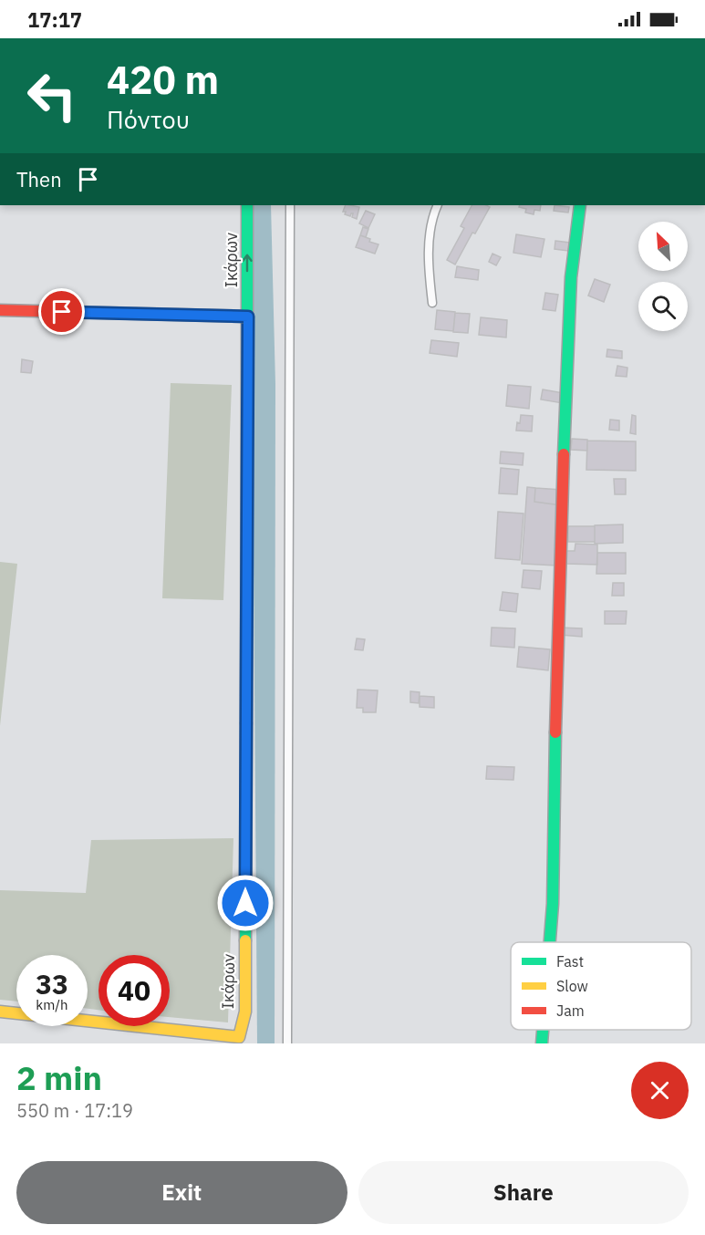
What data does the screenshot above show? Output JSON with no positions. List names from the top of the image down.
{
  "streets": {
    "street": ["Ικάρων"]
  },
  "legend": ["Fast", "Slow", "Jam"],
  "north": "top left",
  "page": {
    "status": "17:17",
    "turn": ["420 m", "Πόντου"],
    "then": "Then",
    "speed": "33 km/h",
    "limit": "40",
    "heading": ["2 min", "550 m · 17:19"],
    "buttons": ["Exit", "Share"]
  }
}
